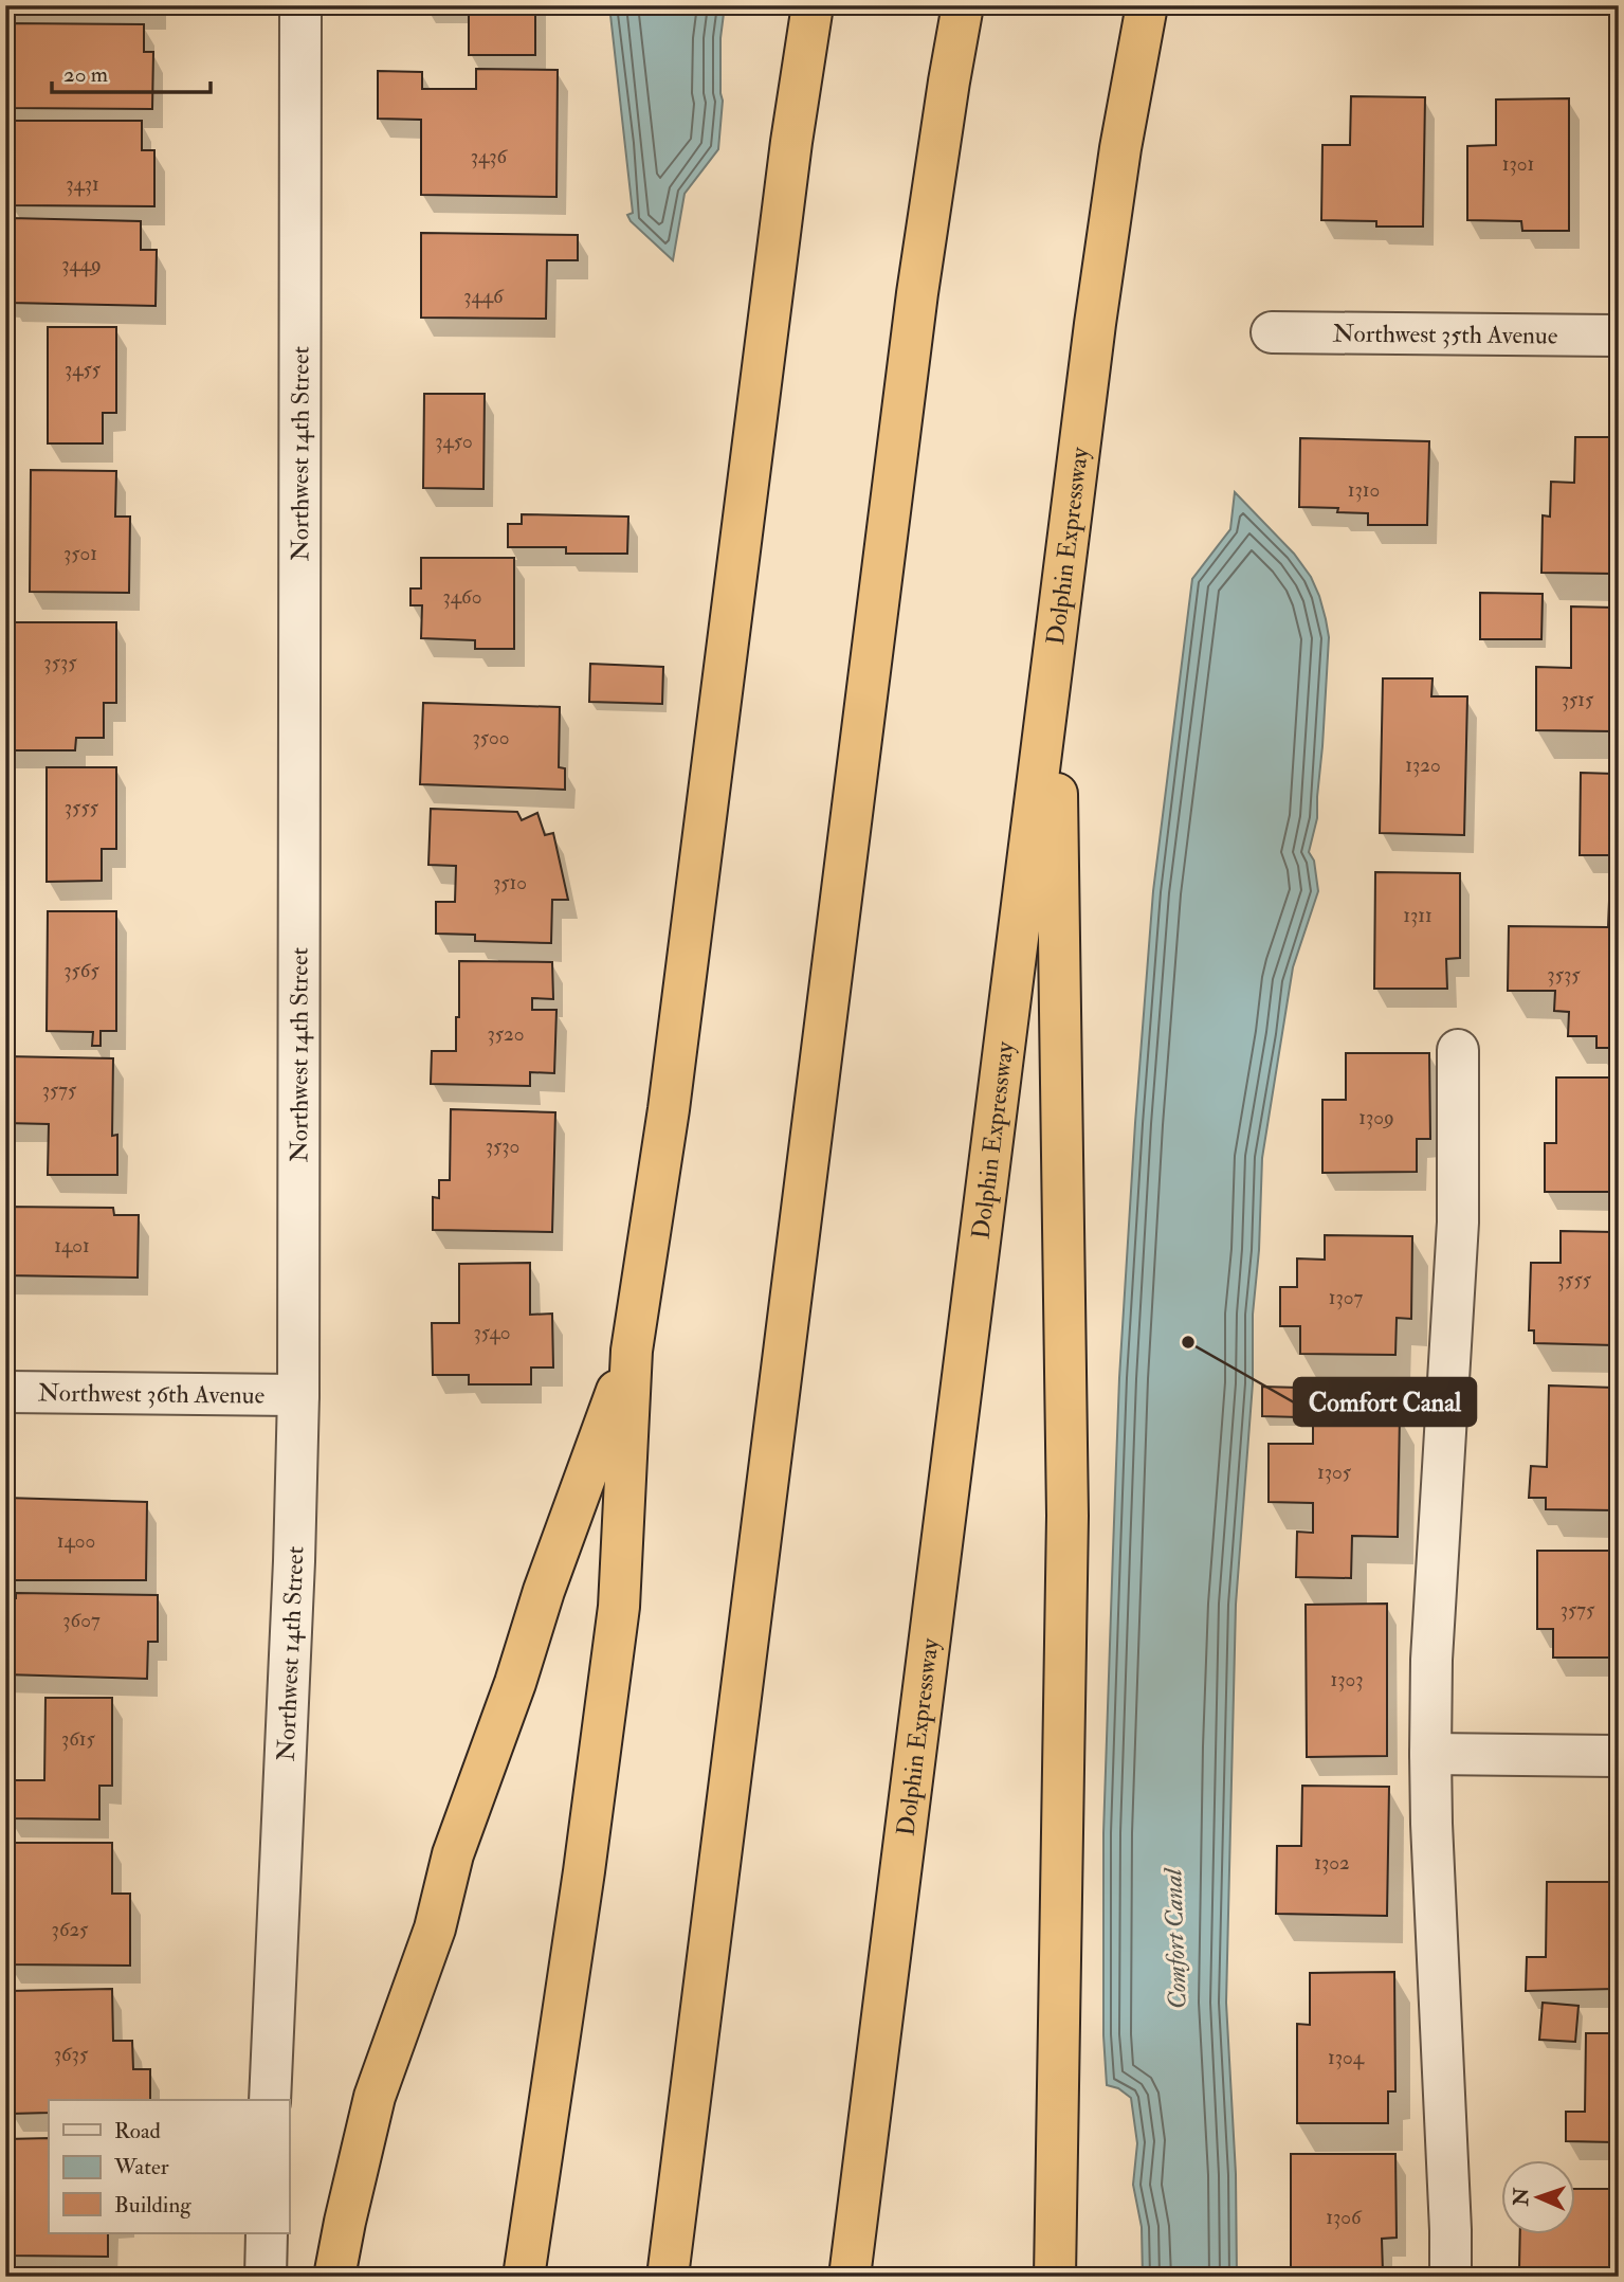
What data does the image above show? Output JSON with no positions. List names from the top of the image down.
{
  "streets": {
    "highway": ["Dolphin Expressway"],
    "street": ["Northwest 35th Avenue", "Northwest 14th Street", "Northwest 36th Avenue"]
  },
  "crossings": [
    ["Northwest 14th Street", "Northwest 36th Avenue"]
  ],
  "water": ["Comfort Canal"],
  "places": ["Comfort Canal"],
  "house_numbers": [
    "3436",
    "1301",
    "3431",
    "3449",
    "3446",
    "3455",
    "3450",
    "1310",
    "3501",
    "3460",
    "3535",
    "3515",
    "3500",
    "1320",
    "3555",
    "3510",
    "1311",
    "3565",
    "3535",
    "3520",
    "3575",
    "1309",
    "3530",
    "1401",
    "3555",
    "1307",
    "3540",
    "1305",
    "1400",
    "3575",
    "3607",
    "1303",
    "3615",
    "1302",
    "3625",
    "3635",
    "1304",
    "1306"
  ],
  "legend": ["Road", "Water", "Building"],
  "scale_bar": "20 m",
  "north": "left"
}
